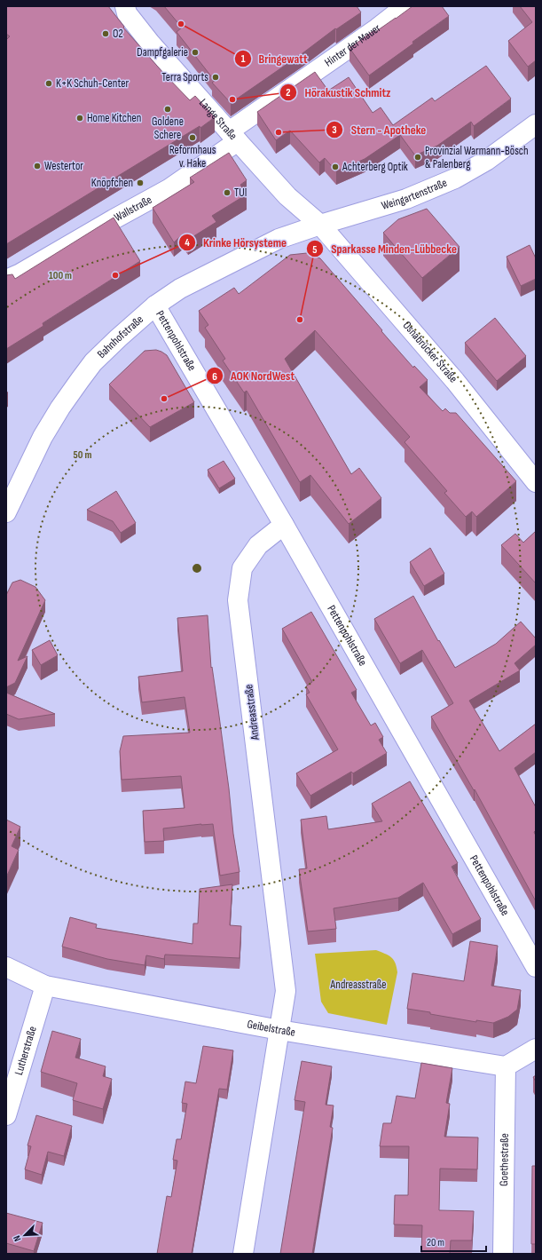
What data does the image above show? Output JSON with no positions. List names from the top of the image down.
{
  "streets": {
    "street": [
      "Hinter der Mauer",
      "Lange Straße",
      "Weingartenstraße",
      "Wallstraße",
      "Bahnhofstraße",
      "Pettenpohlstraße",
      "Osnabrücker Straße",
      "Andreasstraße",
      "Geibelstraße",
      "Lutherstraße",
      "Goethestraße"
    ]
  },
  "crossings": [
    ["Hinter der Mauer", "Lange Straße"],
    ["Hinter der Mauer", "Wallstraße"],
    ["Lange Straße", "Weingartenstraße"],
    ["Lange Straße", "Wallstraße"],
    ["Lange Straße", "Bahnhofstraße"],
    ["Lange Straße", "Osnabrücker Straße"],
    ["Weingartenstraße", "Bahnhofstraße"],
    ["Weingartenstraße", "Osnabrücker Straße"],
    ["Bahnhofstraße", "Pettenpohlstraße"],
    ["Bahnhofstraße", "Osnabrücker Straße"],
    ["Pettenpohlstraße", "Andreasstraße"],
    ["Andreasstraße", "Geibelstraße"],
    ["Geibelstraße", "Lutherstraße"],
    ["Geibelstraße", "Goethestraße"]
  ],
  "parks": ["Andreasstraße"],
  "places": [
    "Bringewatt",
    "O2",
    "Dampfgalerie",
    "Terra Sports",
    "K+K Schuh-Center",
    "Hörakustik Schmitz",
    "Goldene Schere",
    "Home Kitchen",
    "Stern - Apotheke",
    "Reformhaus v. Hake",
    "Provinzial Warmann-Bösch & Palenberg",
    "Westertor",
    "Achterberg Optik",
    "Knöpfchen",
    "TUI",
    "Krinke Hörsysteme",
    "Sparkasse Minden-Lübbecke",
    "AOK NordWest"
  ],
  "scale_bar": "20 m",
  "north": "bottom left",
  "rings": ["100 m", "50 m"]
}
